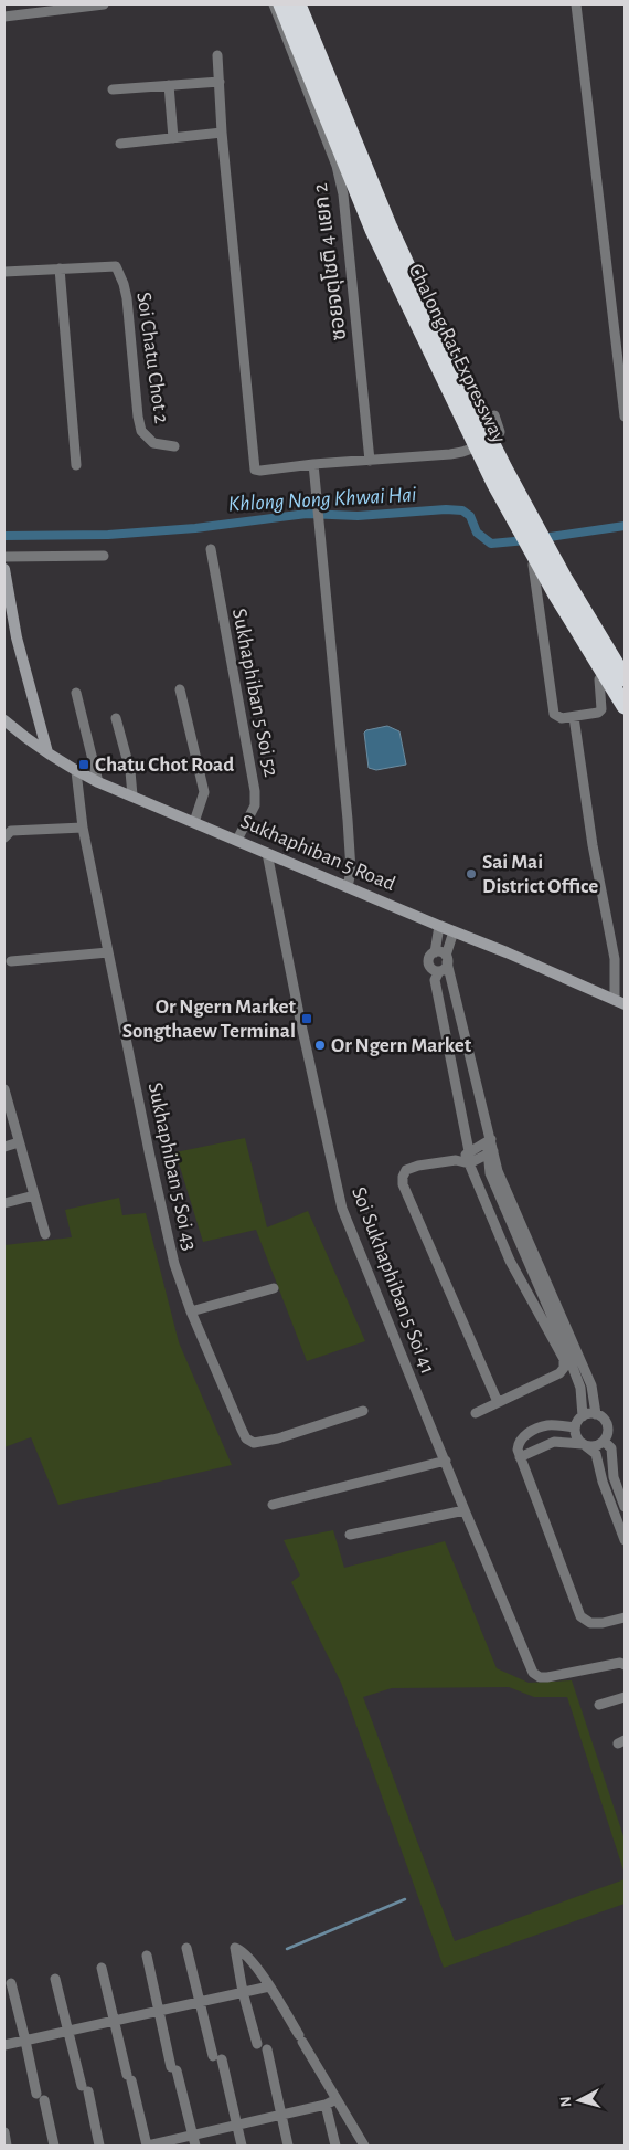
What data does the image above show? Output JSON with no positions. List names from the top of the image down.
{
  "streets": {
    "highway": ["Chalong Rat Expressway"],
    "main road": ["Sukhaphiban 5 Road"],
    "street": [
      "ซอยจตุโชติ 4 แยก 2",
      "Soi Chatu Chot 2",
      "Sukhaphiban 5 Soi 52",
      "Sukhaphiban 5 Soi 43",
      "Soi Sukhaphiban 5 Soi 41"
    ]
  },
  "crossings": [
    ["Sukhaphiban 5 Soi 52", "Sukhaphiban 5 Road"],
    ["Sukhaphiban 5 Road", "Sukhaphiban 5 Soi 43"],
    ["Sukhaphiban 5 Road", "Soi Sukhaphiban 5 Soi 41"]
  ],
  "water": ["Khlong Nong Khwai Hai"],
  "places": {
    "transit": ["Chatu Chot Road", "Or Ngern Market Songthaew Terminal"],
    "other": ["Sai Mai District Office", "Or Ngern Market"]
  },
  "north": "left"
}
